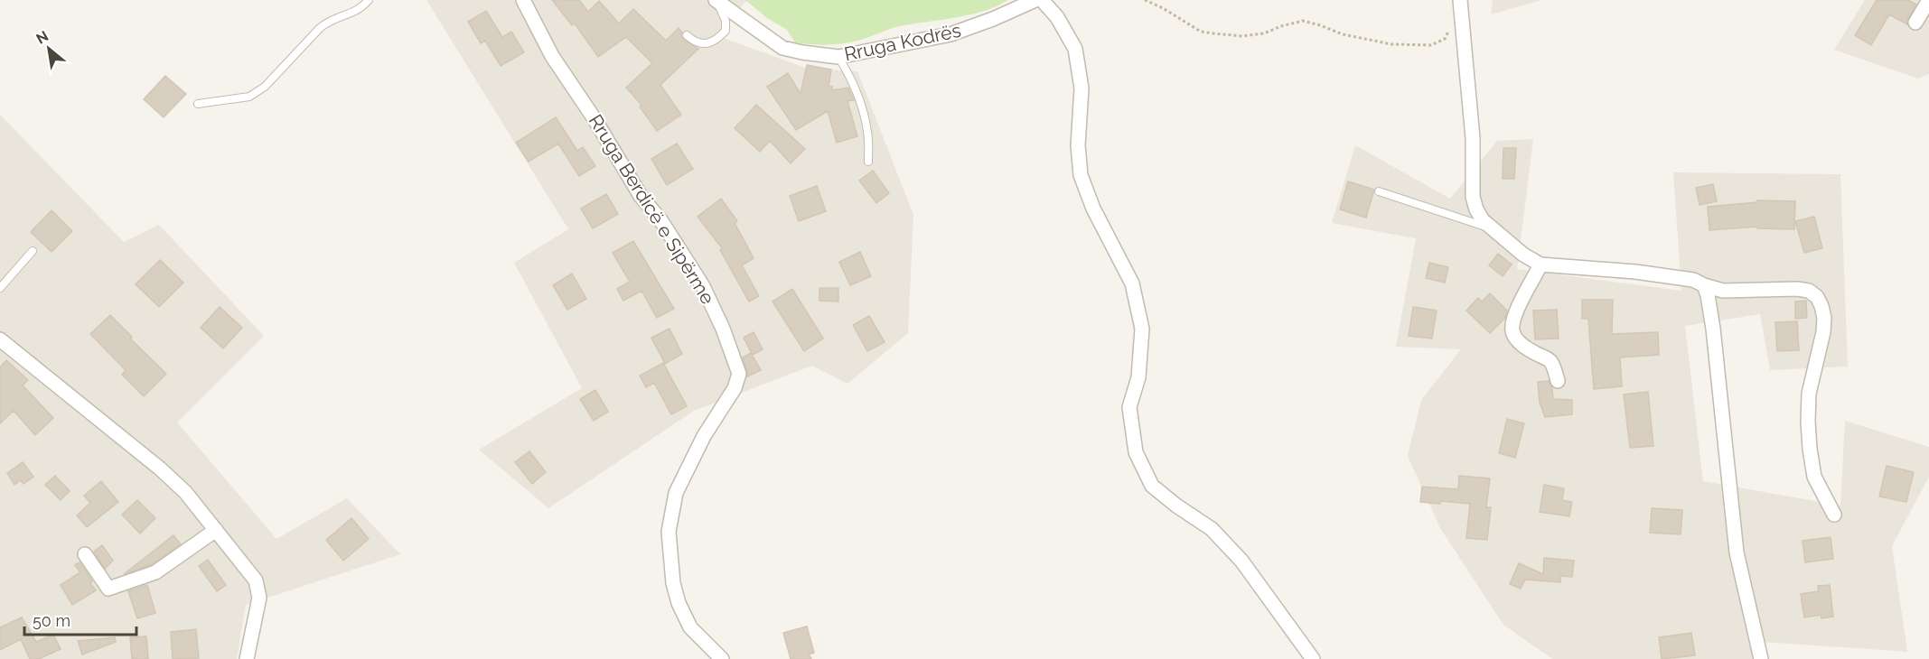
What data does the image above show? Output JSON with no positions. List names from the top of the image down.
{
  "streets": {
    "street": ["Rruga Kodrës", "Rruga Berdicë e Sipërme"]
  },
  "scale_bar": "50 m",
  "north": "top left"
}
